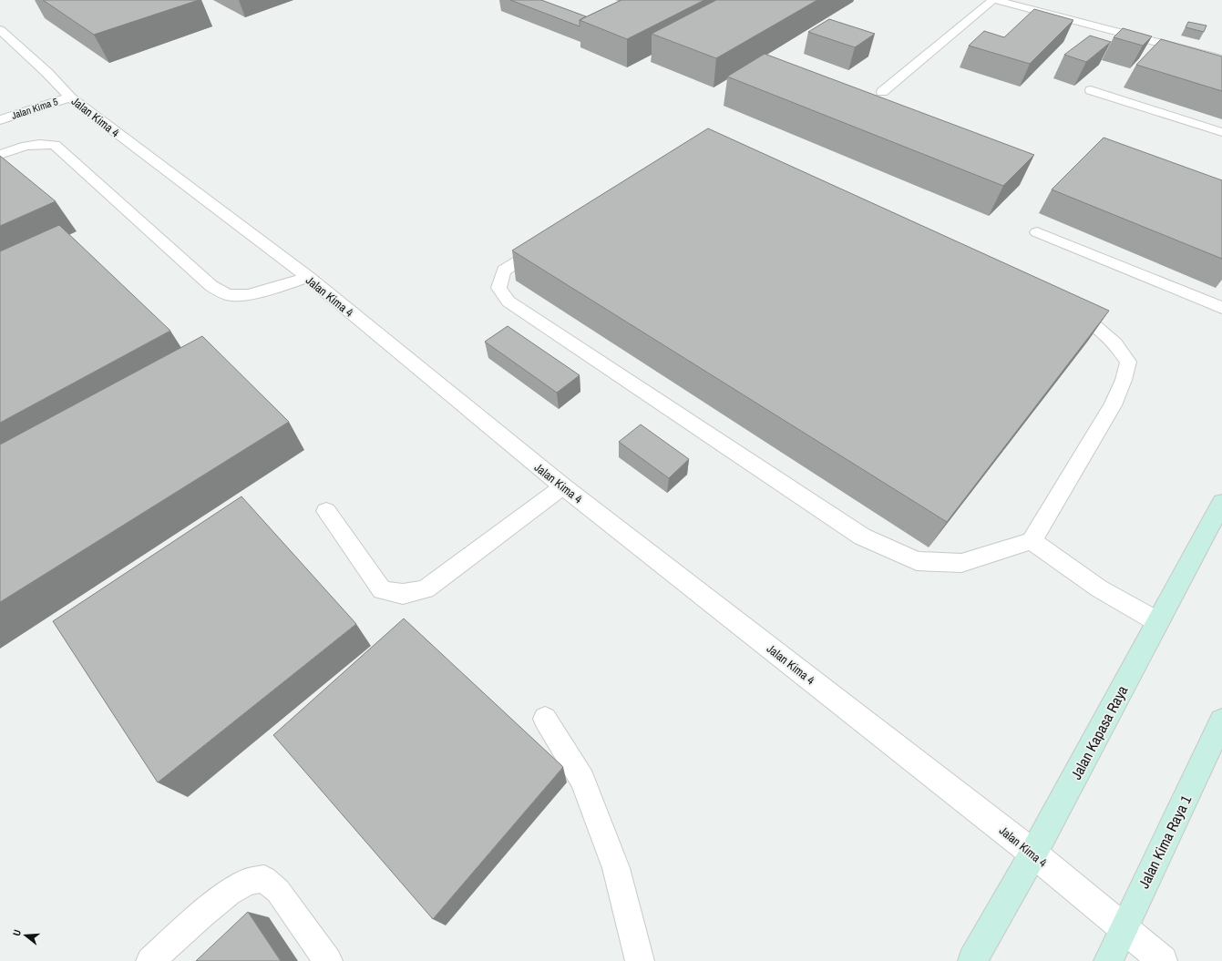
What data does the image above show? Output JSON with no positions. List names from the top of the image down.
{
  "streets": {
    "main road": ["Jalan Kapasa Raya", "Jalan Kima Raya 1"],
    "street": ["Jalan Kima 5", "Jalan Kima 4"]
  },
  "crossings": [
    ["Jalan Kima 5", "Jalan Kima 4"],
    ["Jalan Kima 4", "Jalan Kapasa Raya"],
    ["Jalan Kima 4", "Jalan Kima Raya 1"]
  ],
  "north": "left"
}
